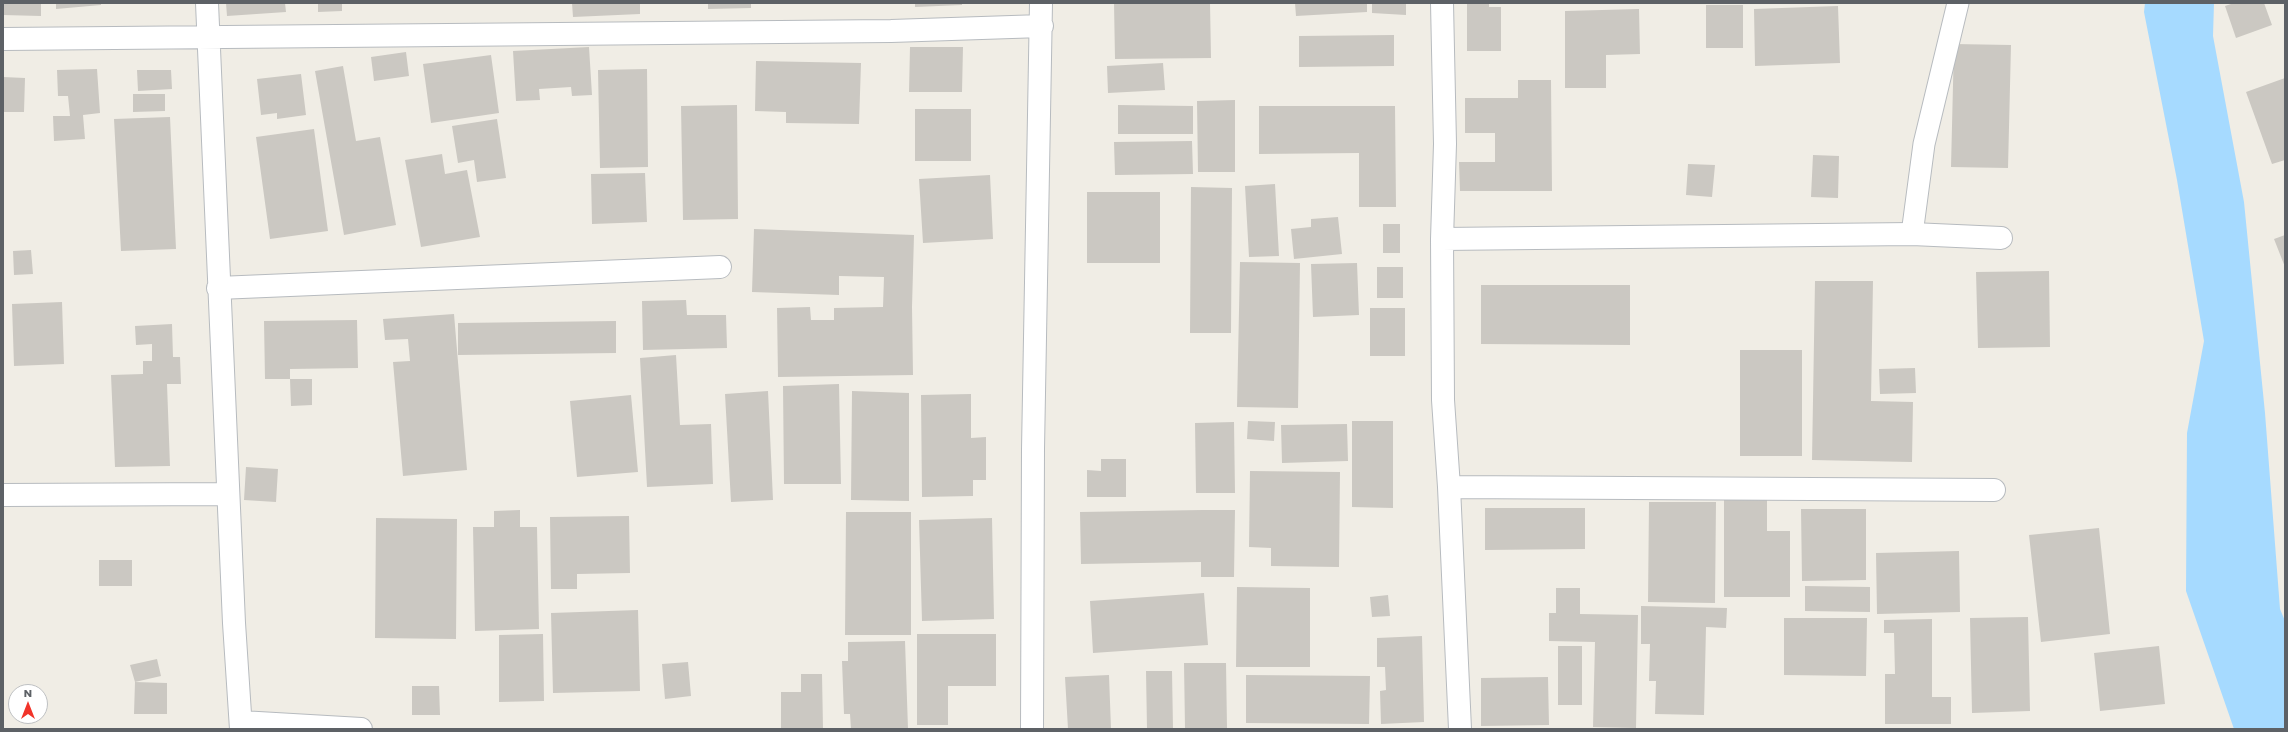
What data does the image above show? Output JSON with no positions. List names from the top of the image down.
{
  "north": "top"
}
